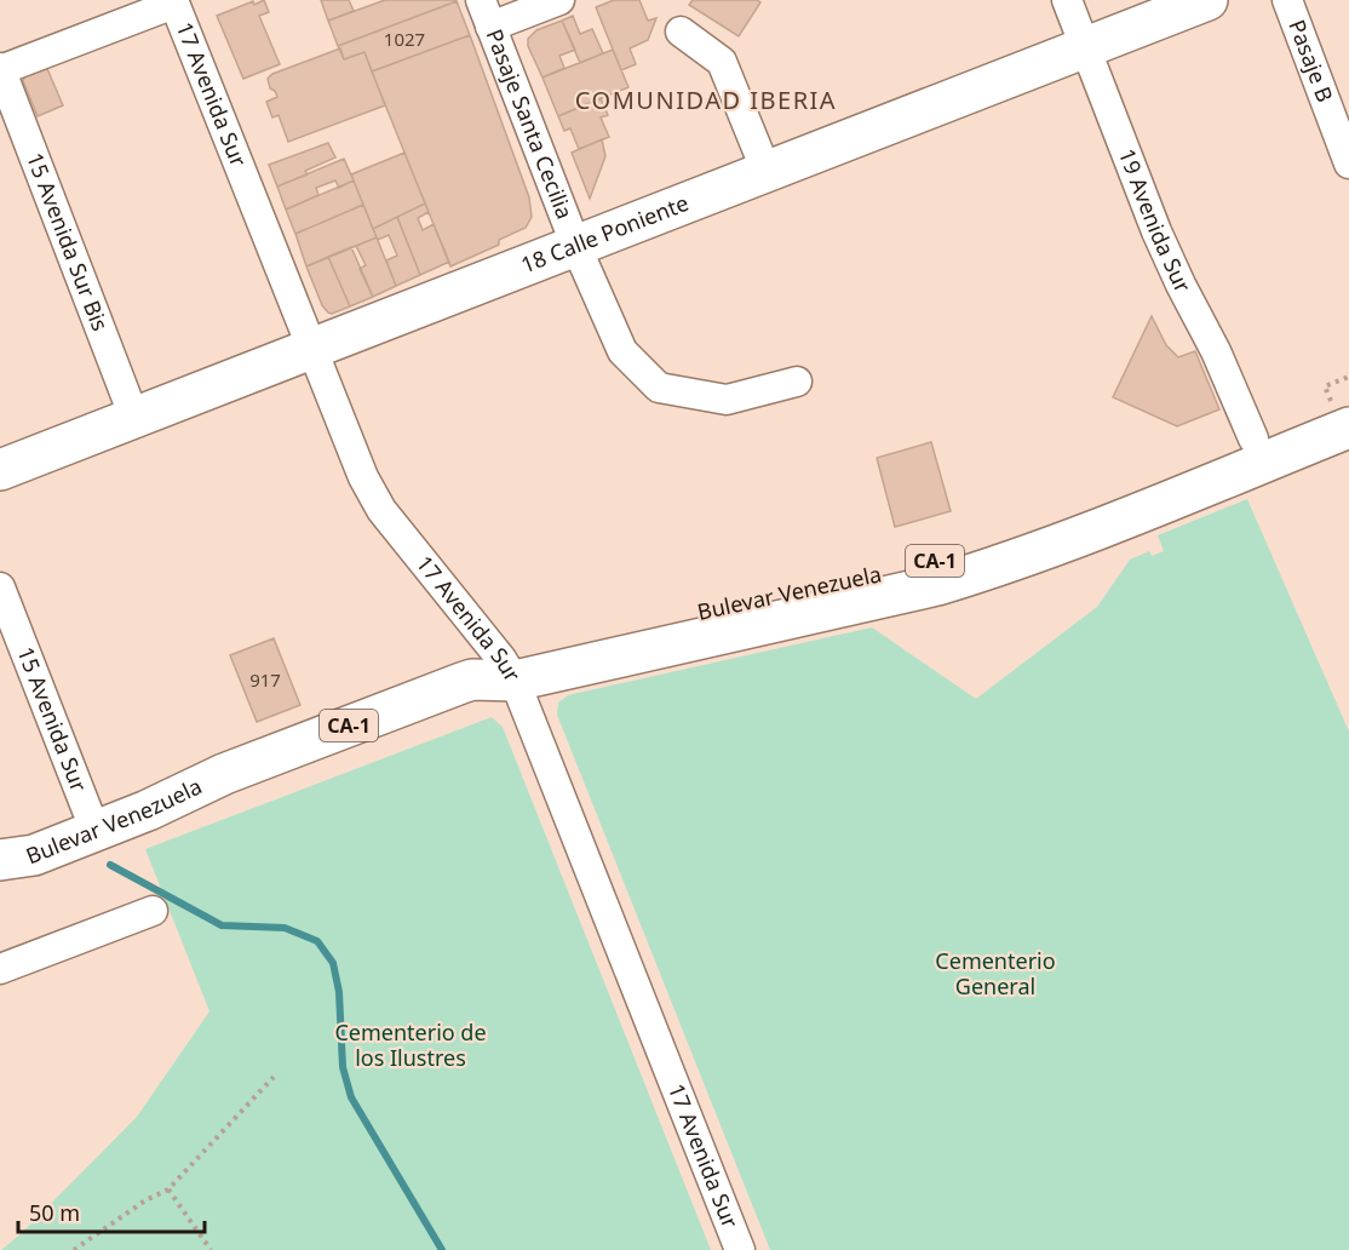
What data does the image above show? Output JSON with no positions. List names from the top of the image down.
{
  "streets": {
    "main road": ["18 Calle Poniente", "CA-1", "Bulevar Venezuela"],
    "street": [
      "Pasaje B",
      "17 Avenida Sur",
      "Pasaje Santa Cecilia",
      "19 Avenida Sur",
      "15 Avenida Sur Bis",
      "15 Avenida Sur"
    ]
  },
  "crossings": [
    ["17 Avenida Sur", "18 Calle Poniente"],
    ["17 Avenida Sur", "Bulevar Venezuela"],
    ["Pasaje Santa Cecilia", "18 Calle Poniente"],
    ["19 Avenida Sur", "18 Calle Poniente"],
    ["19 Avenida Sur", "Bulevar Venezuela"],
    ["18 Calle Poniente", "15 Avenida Sur Bis"],
    ["Bulevar Venezuela", "15 Avenida Sur"]
  ],
  "districts": ["COMUNIDAD IBERIA"],
  "parks": ["Cementerio General", "Cementerio de los Ilustres"],
  "house_numbers": ["1027", "917"],
  "scale_bar": "50 m"
}
